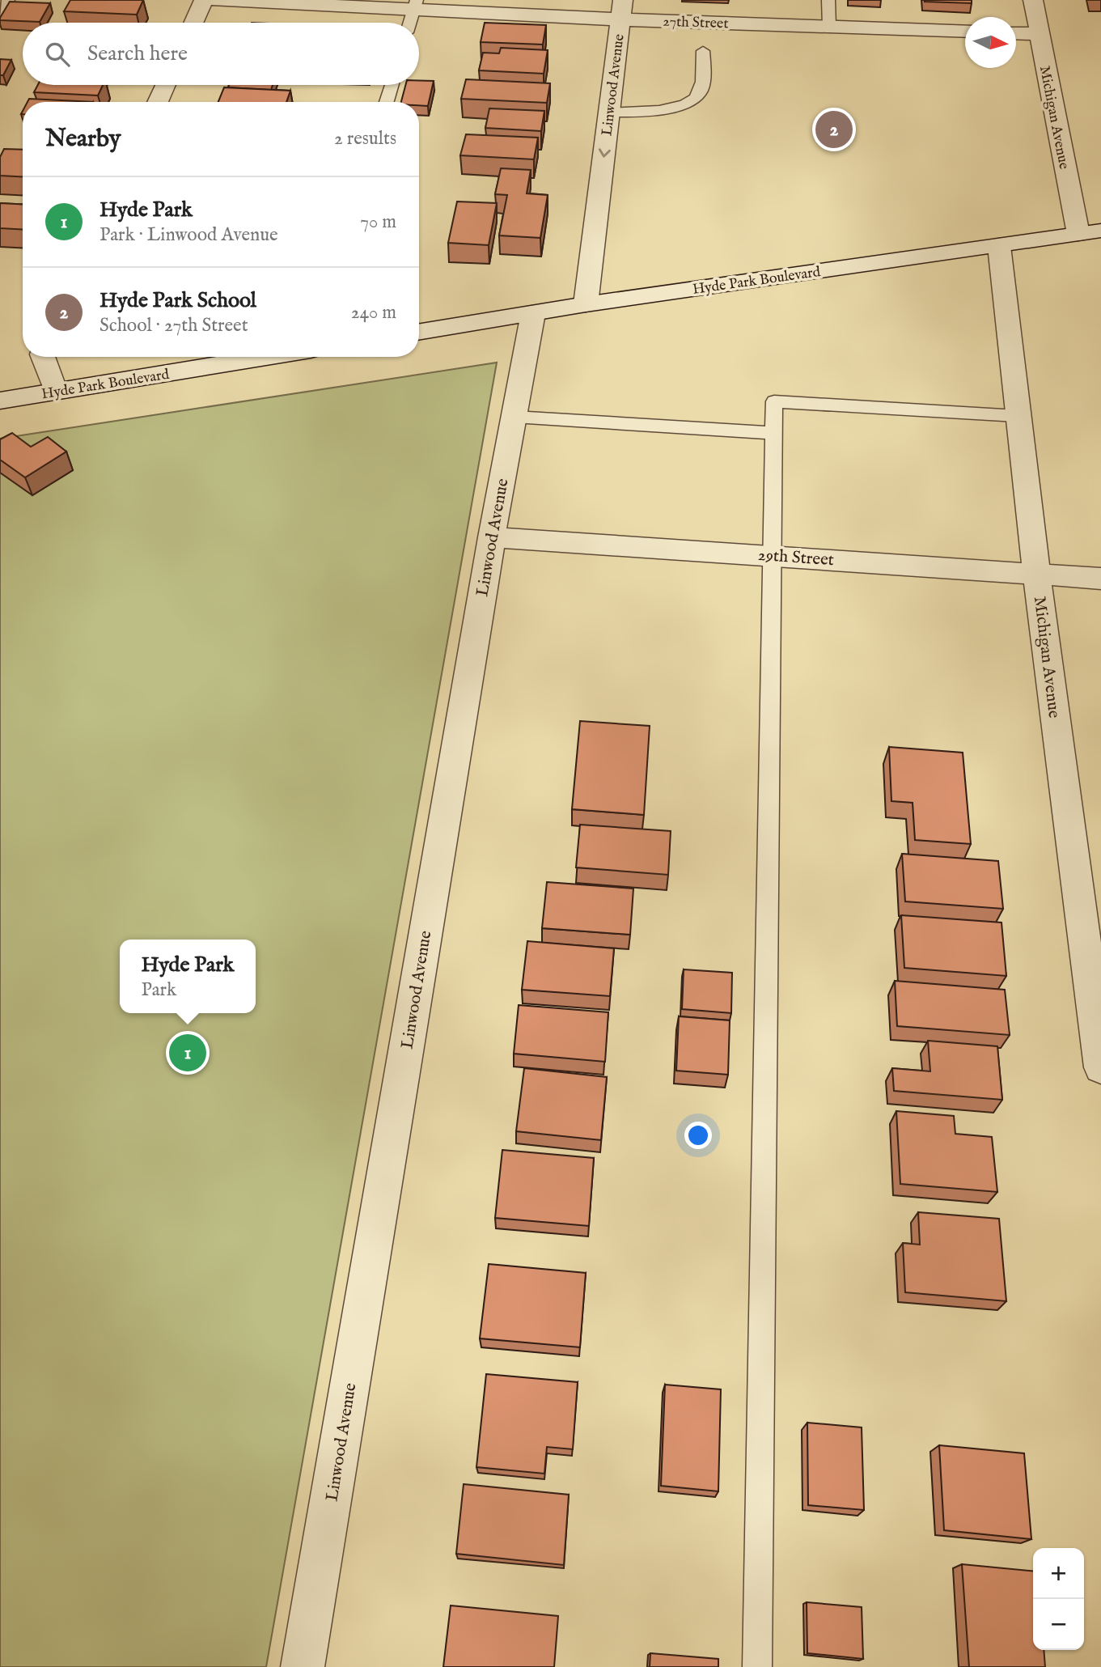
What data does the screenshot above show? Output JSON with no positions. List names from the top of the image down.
{
  "streets": {
    "street": [
      "27th Street",
      "Linwood Avenue",
      "Michigan Avenue",
      "Hyde Park Boulevard",
      "29th Street"
    ]
  },
  "crossings": [
    ["27th Street", "Linwood Avenue"],
    ["Linwood Avenue", "Hyde Park Boulevard"],
    ["Linwood Avenue", "29th Street"],
    ["Michigan Avenue", "Hyde Park Boulevard"],
    ["Michigan Avenue", "29th Street"]
  ],
  "north": "right",
  "page": {
    "search": "Search here",
    "heading": ["Nearby", "2 results"],
    "pins": ["2", "1"],
    "list": [
      {
        "mark": "1",
        "name": "Hyde Park",
        "note": "Park · Linwood Avenue",
        "value": "70 m"
      },
      {
        "mark": "2",
        "name": "Hyde Park School",
        "note": "School · 27th Street",
        "value": "240 m"
      }
    ],
    "popup": ["Hyde Park", "Park"],
    "map_buttons": ["+", "−"]
  }
}
